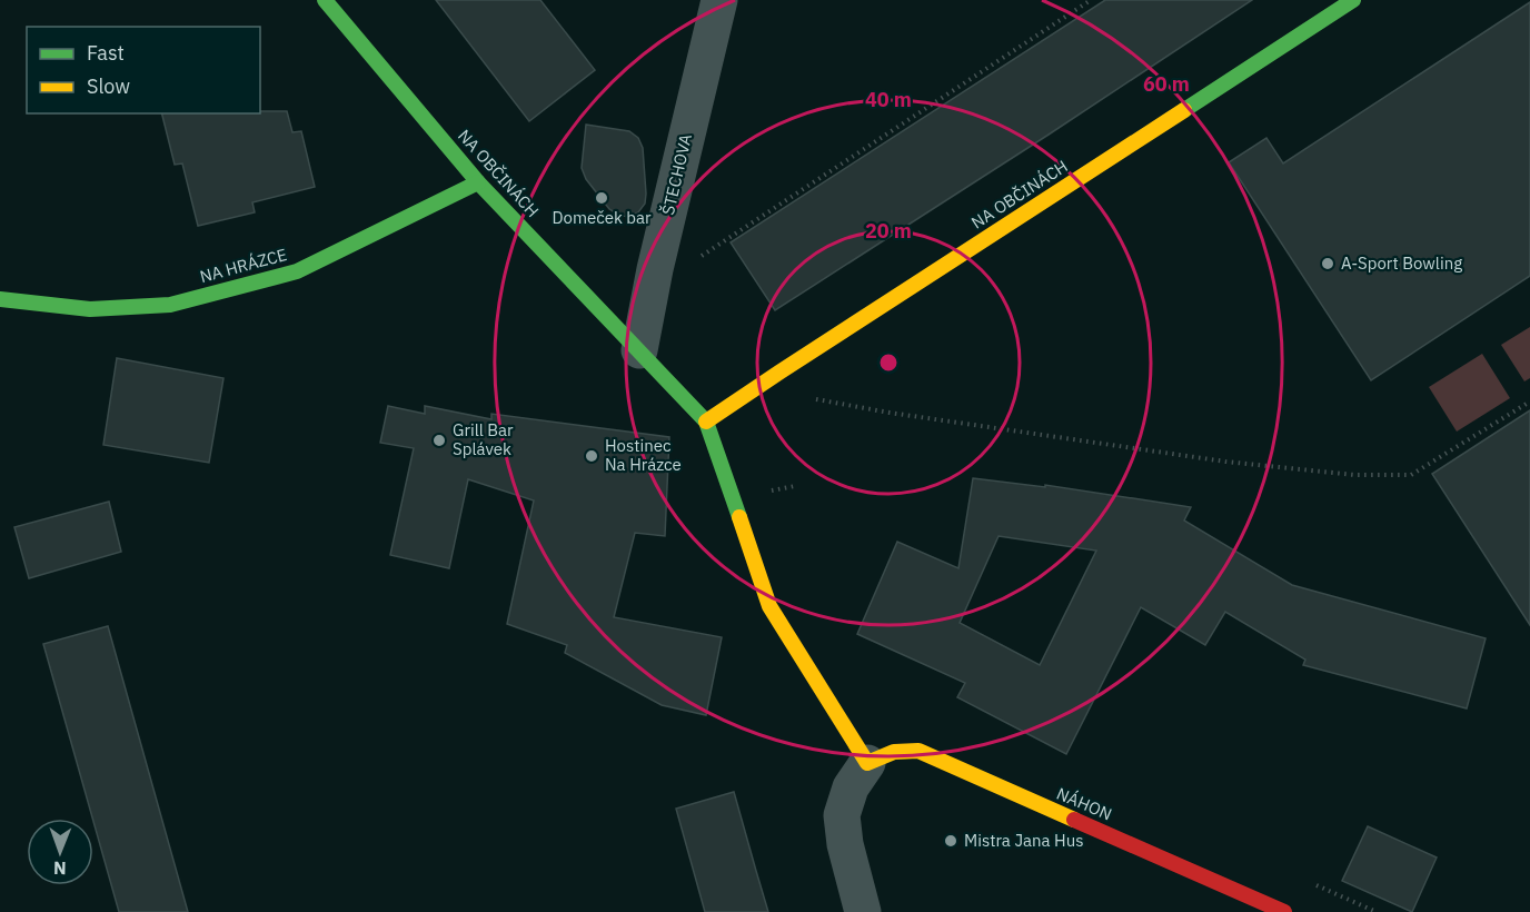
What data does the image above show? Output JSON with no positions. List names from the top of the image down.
{
  "streets": {
    "street": [
      "NA OBČINÁCH",
      "ŠTECHOVA",
      "NA HRÁZCE",
      "NÁHON"
    ]
  },
  "crossings": [
    ["NA OBČINÁCH", "ŠTECHOVA"],
    ["NA OBČINÁCH", "NA HRÁZCE"],
    ["NA OBČINÁCH", "NÁHON"]
  ],
  "places": [
    "Domeček bar",
    "A-Sport Bowling",
    "Grill Bar Splávek",
    "Hostinec Na Hrázce",
    "Mistra Jana Hus"
  ],
  "legend": ["Fast", "Slow"],
  "north": "bottom",
  "rings": ["60 m", "40 m", "20 m"]
}
